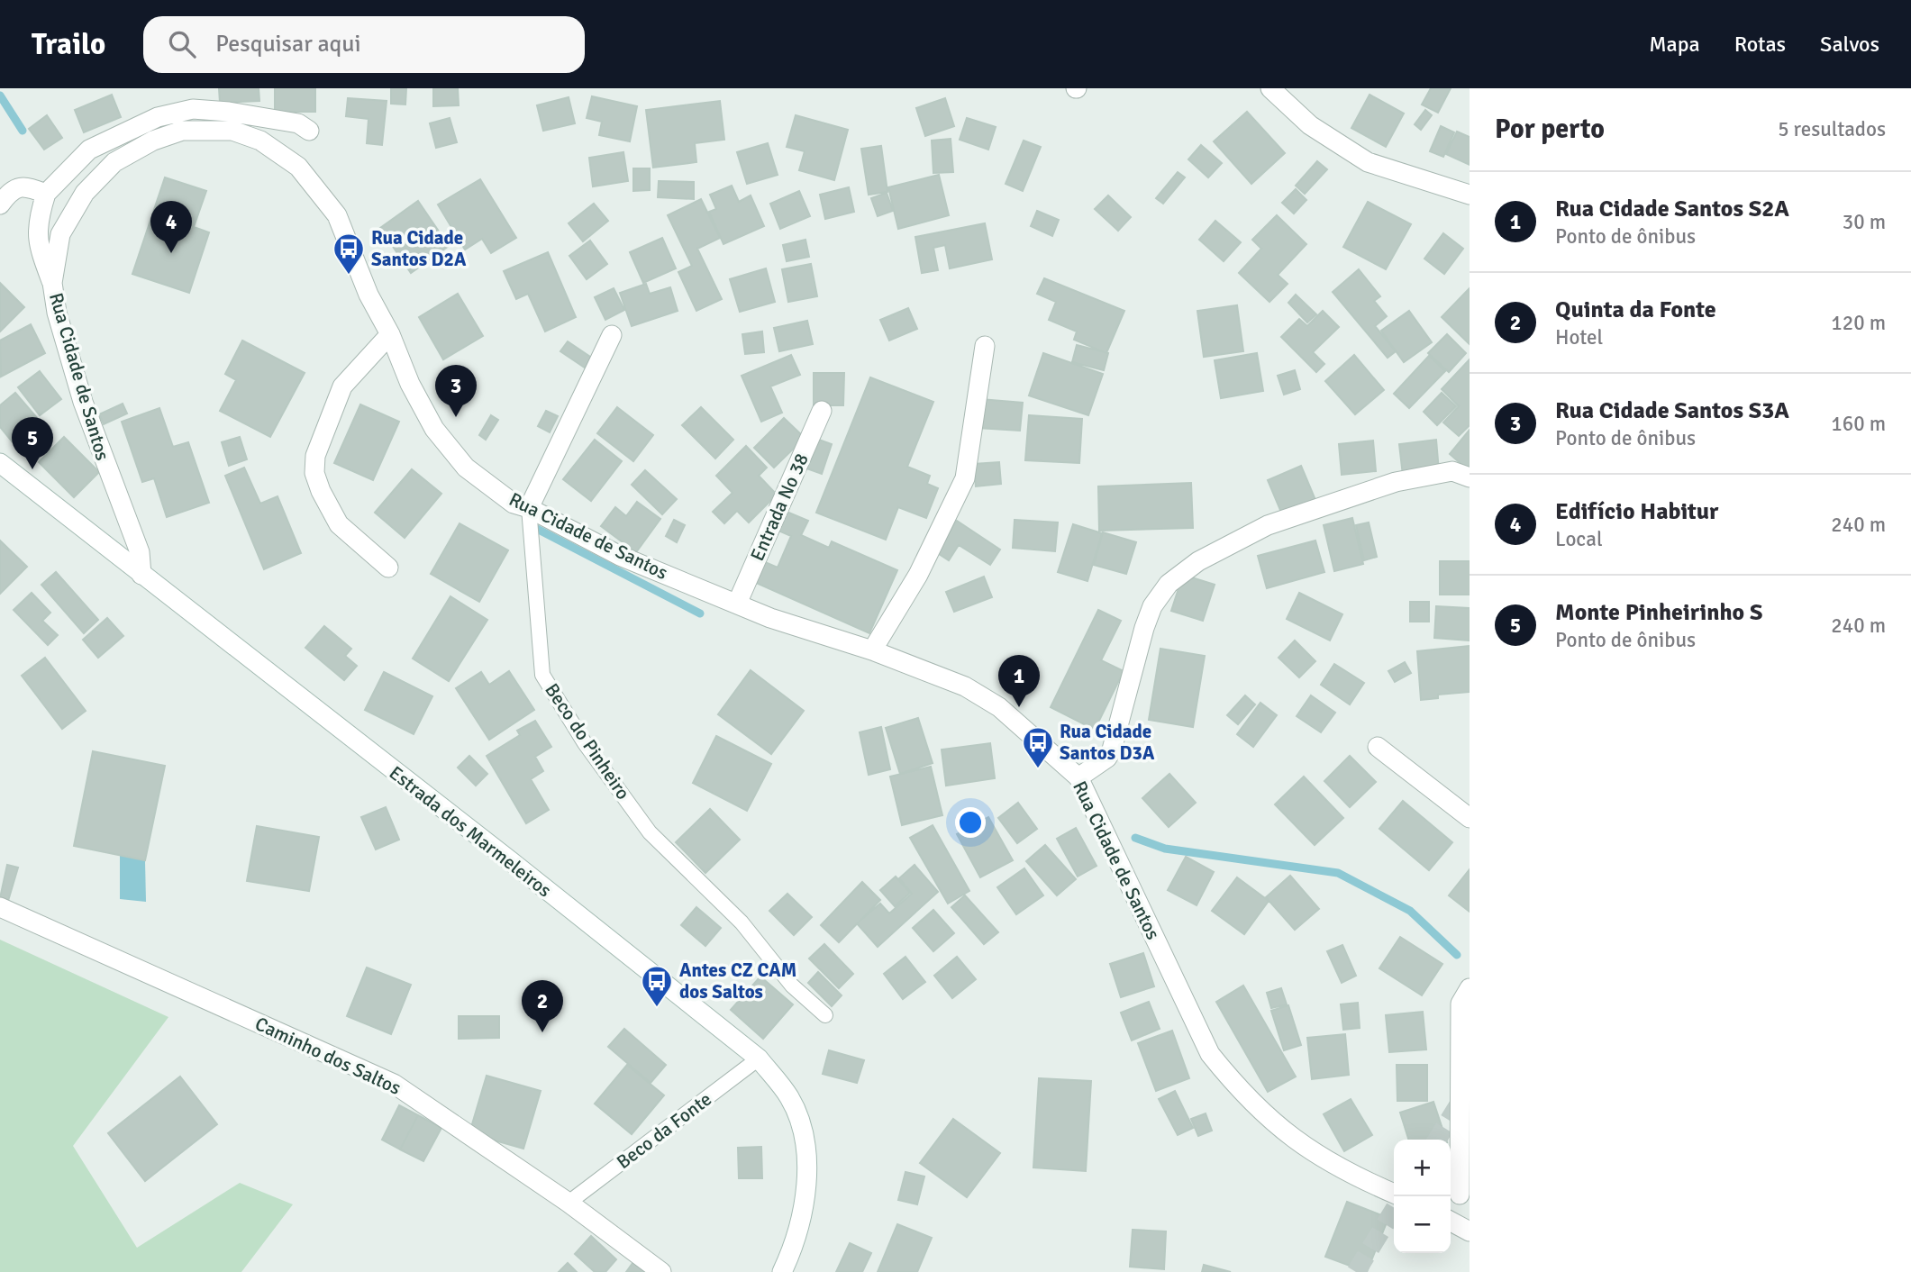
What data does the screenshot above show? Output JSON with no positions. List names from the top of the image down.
{
  "streets": {
    "street": [
      "Rua Cidade de Santos",
      "Entrada No 38",
      "Estrada dos Marmeleiros",
      "Caminho dos Saltos"
    ],
    "lane": ["Beco do Pinheiro", "Beco da Fonte"]
  },
  "crossings": [
    ["Rua Cidade de Santos", "Entrada No 38"],
    ["Rua Cidade de Santos", "Beco do Pinheiro"],
    ["Rua Cidade de Santos", "Estrada dos Marmeleiros"],
    ["Estrada dos Marmeleiros", "Beco da Fonte"],
    ["Caminho dos Saltos", "Beco da Fonte"]
  ],
  "places": {
    "bus stop": ["Rua Cidade Santos D2A", "Rua Cidade Santos D3A", "Antes CZ CAM dos Saltos"]
  },
  "page": {
    "header": "Trailo",
    "search": "Pesquisar aqui",
    "nav": ["Mapa", "Rotas", "Salvos"],
    "heading": ["Por perto", "5 resultados"],
    "list": [
      {
        "mark": "1",
        "name": "Rua Cidade Santos S2A",
        "note": "Ponto de ônibus",
        "value": "30 m"
      },
      {
        "mark": "2",
        "name": "Quinta da Fonte",
        "note": "Hotel",
        "value": "120 m"
      },
      {
        "mark": "3",
        "name": "Rua Cidade Santos S3A",
        "note": "Ponto de ônibus",
        "value": "160 m"
      },
      {
        "mark": "4",
        "name": "Edifício Habitur",
        "note": "Local",
        "value": "240 m"
      },
      {
        "mark": "5",
        "name": "Monte Pinheirinho S",
        "note": "Ponto de ônibus",
        "value": "240 m"
      }
    ],
    "pins": [
      "4",
      "3",
      "5",
      "1",
      "2"
    ],
    "map_buttons": ["+", "−"]
  }
}
